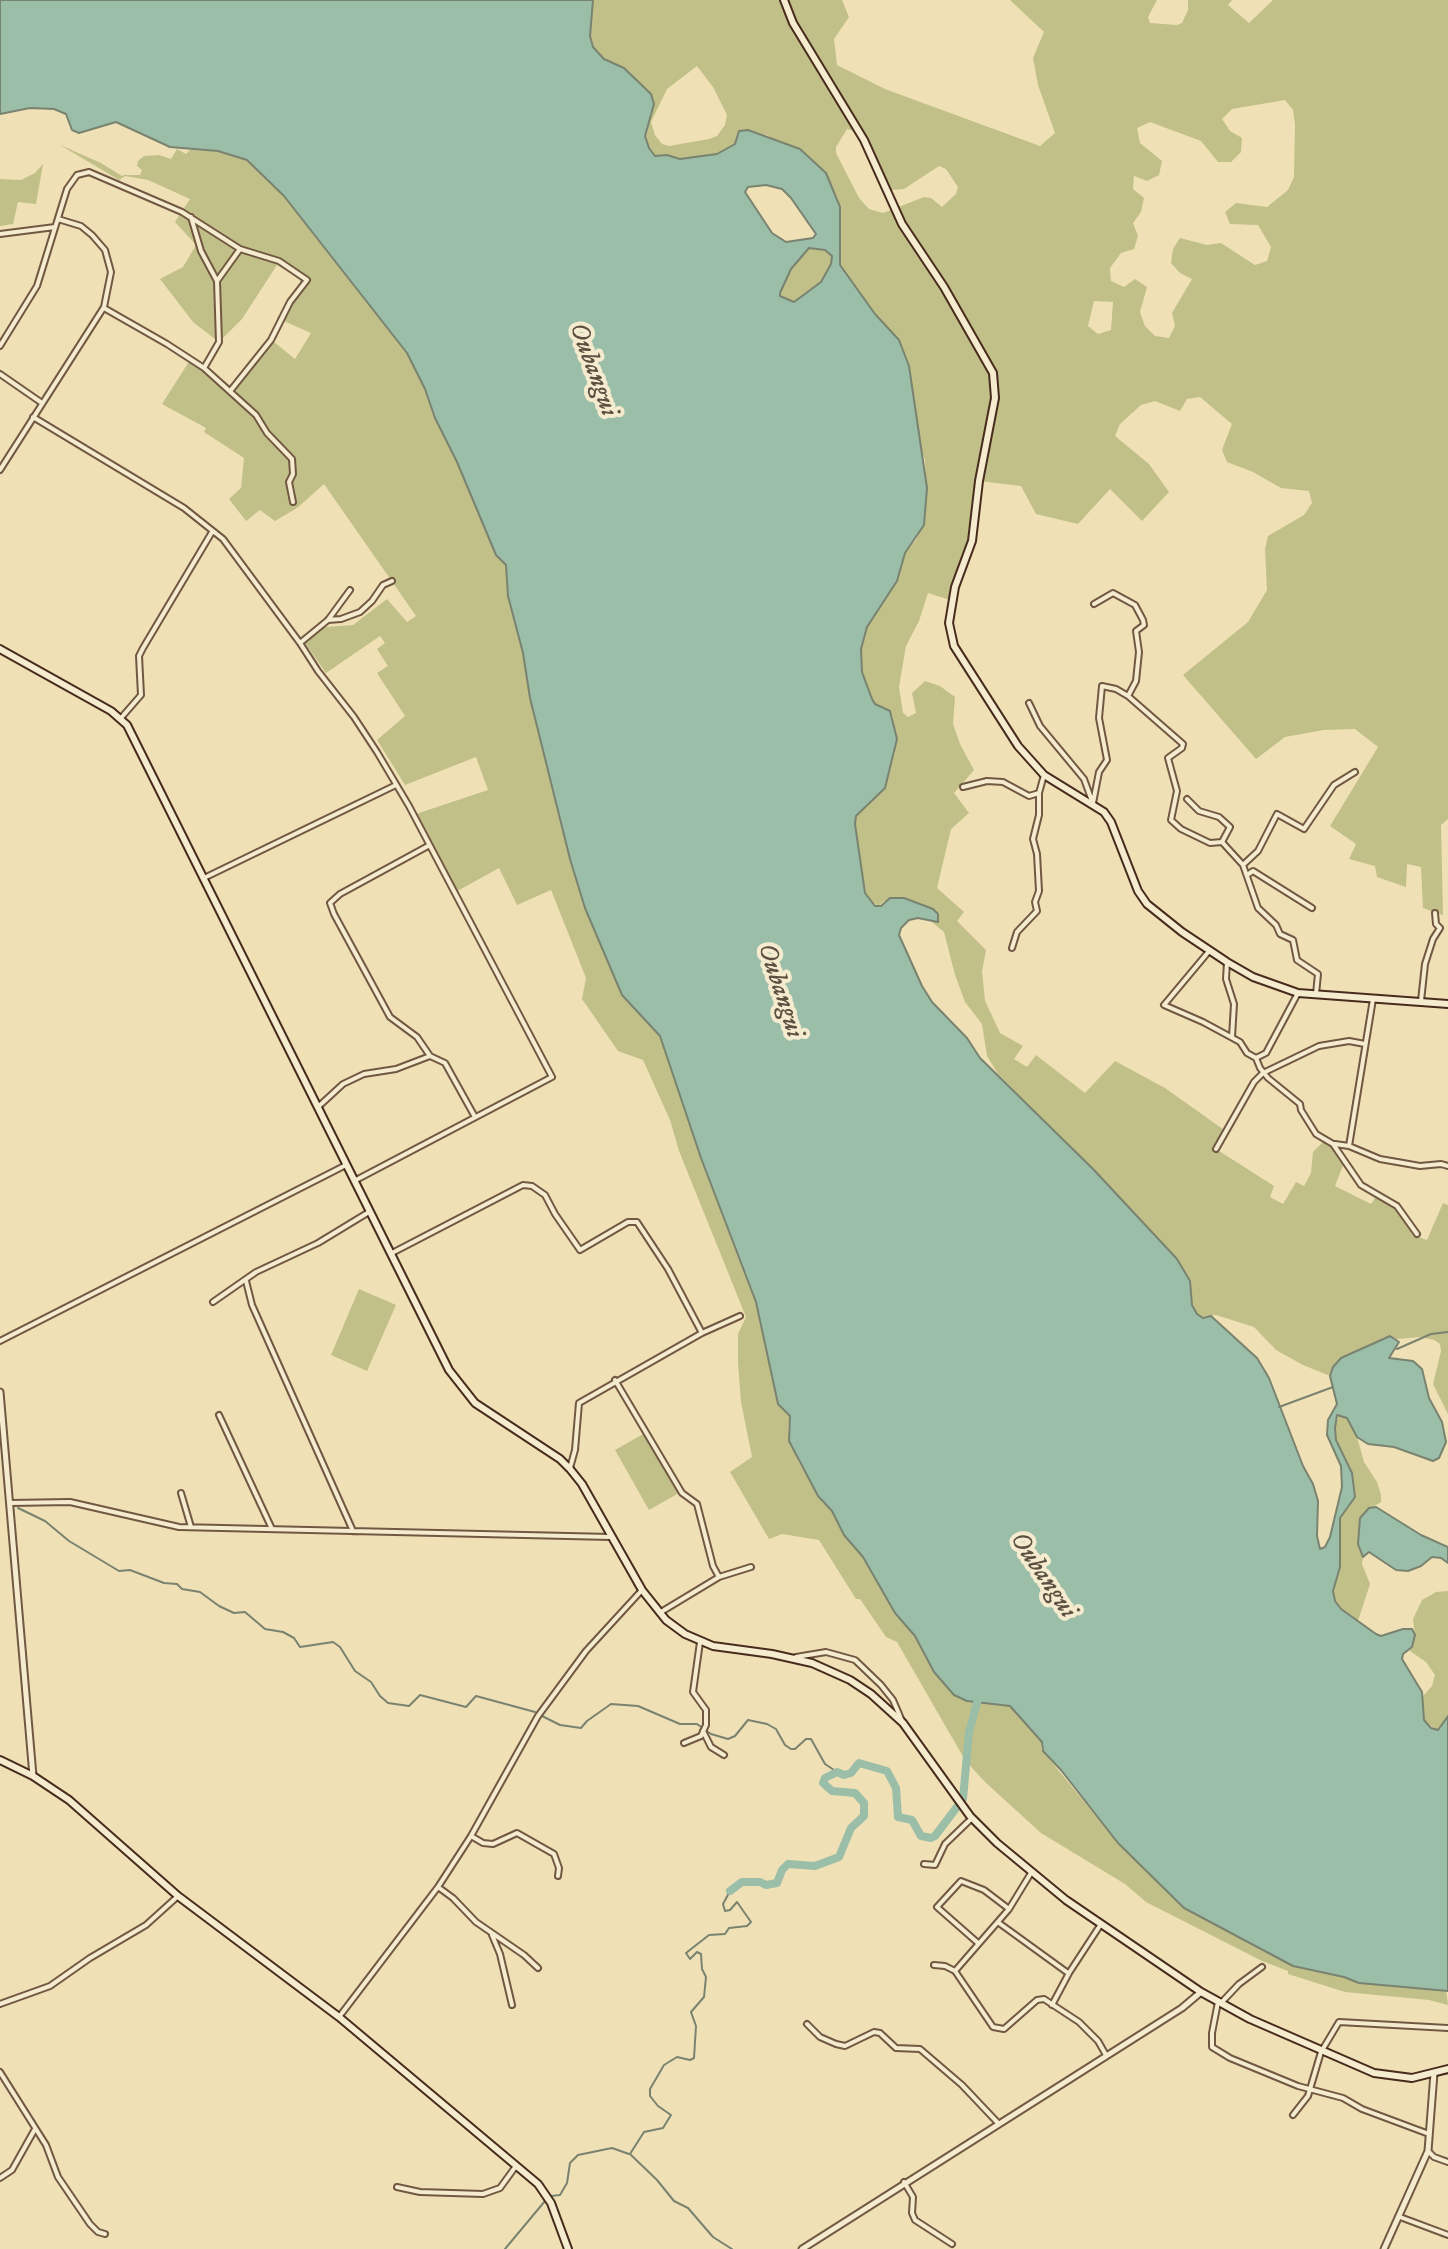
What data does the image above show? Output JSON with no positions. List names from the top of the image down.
{
  "water": ["Oubangui"]
}
